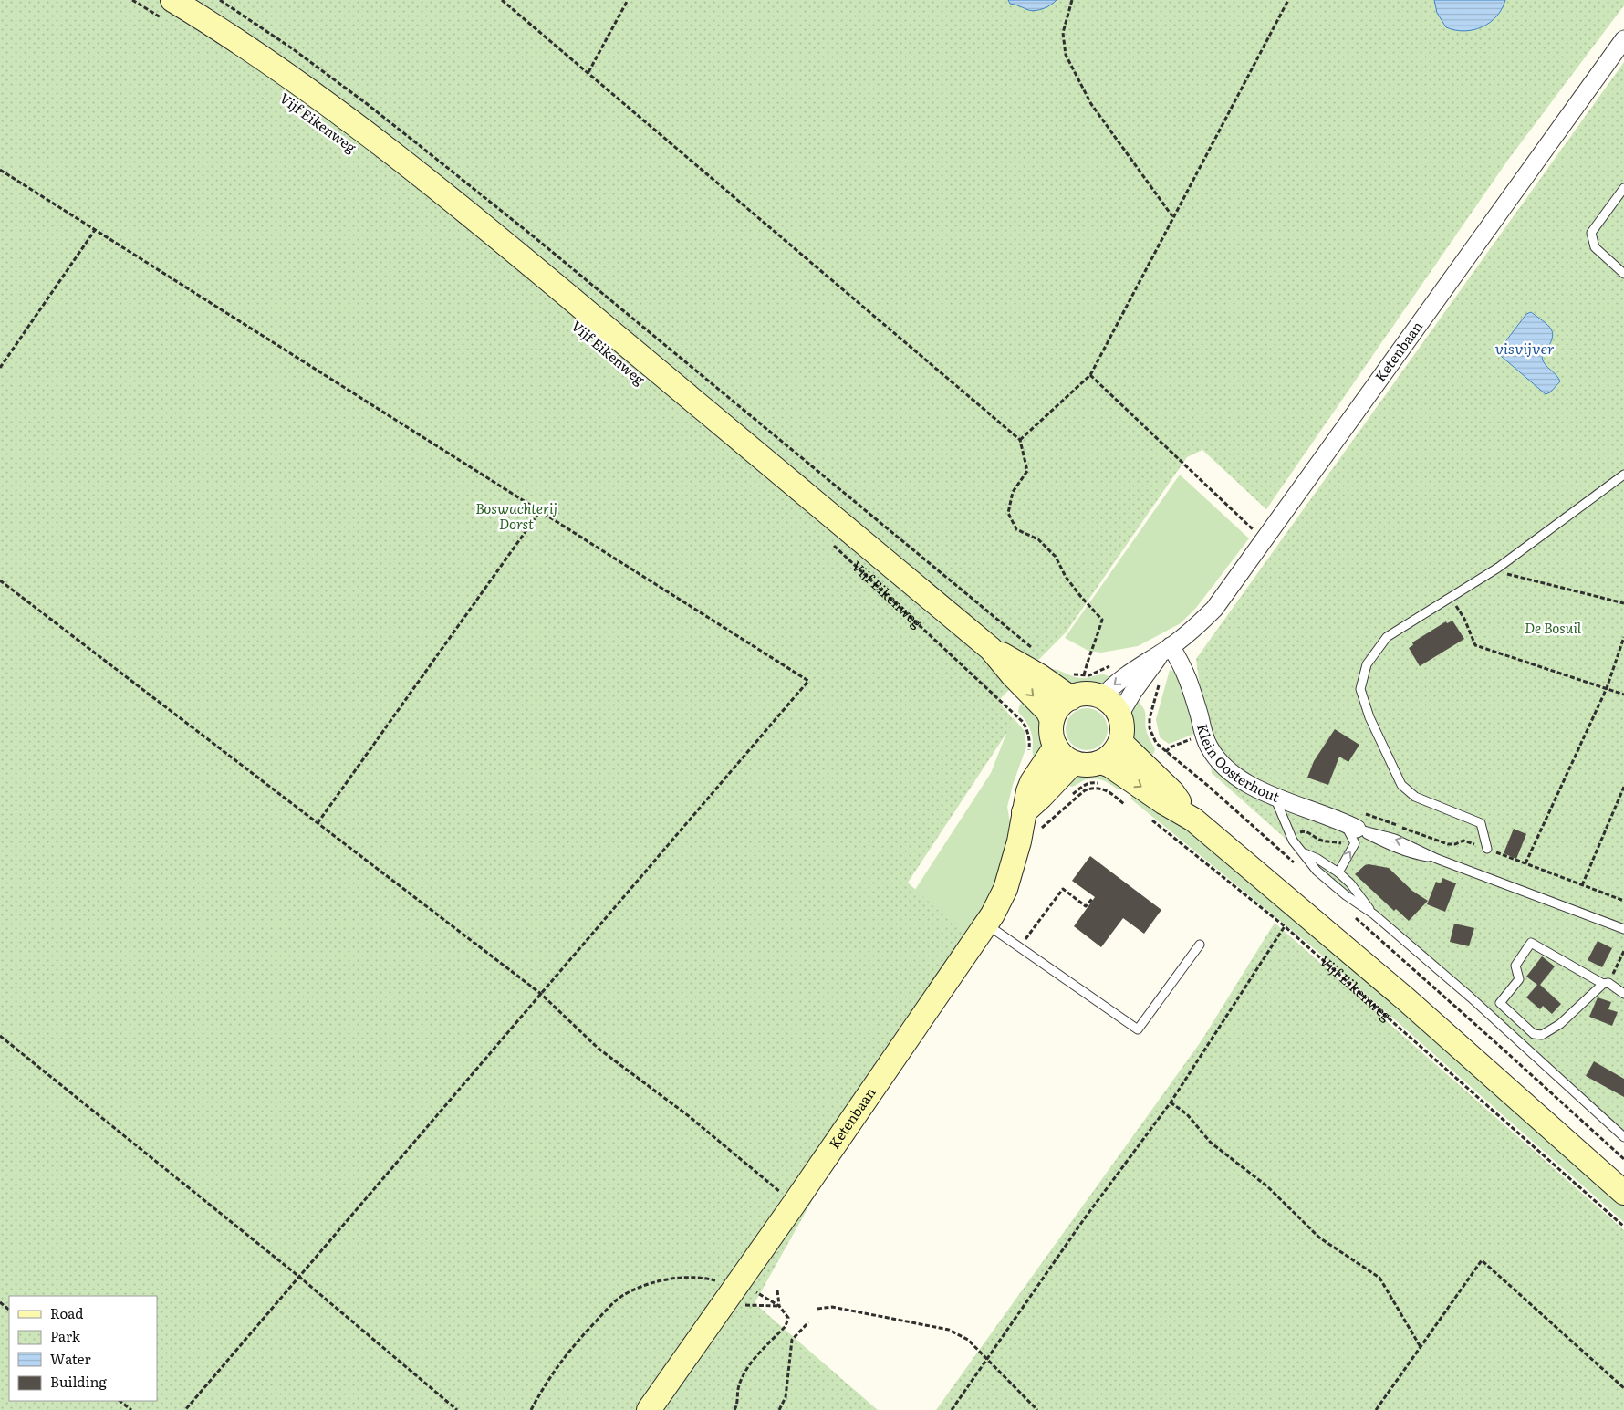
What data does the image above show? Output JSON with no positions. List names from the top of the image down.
{
  "streets": {
    "main road": ["Vijf Eikenweg", "Ketenbaan"],
    "street": ["Klein Oosterhout"]
  },
  "crossings": [
    ["Vijf Eikenweg", "Ketenbaan"],
    ["Ketenbaan", "Klein Oosterhout"]
  ],
  "water": ["visvijver"],
  "parks": ["Boswachterij Dorst", "De Bosuil"],
  "legend": [
    "Road",
    "Park",
    "Water",
    "Building"
  ]
}
